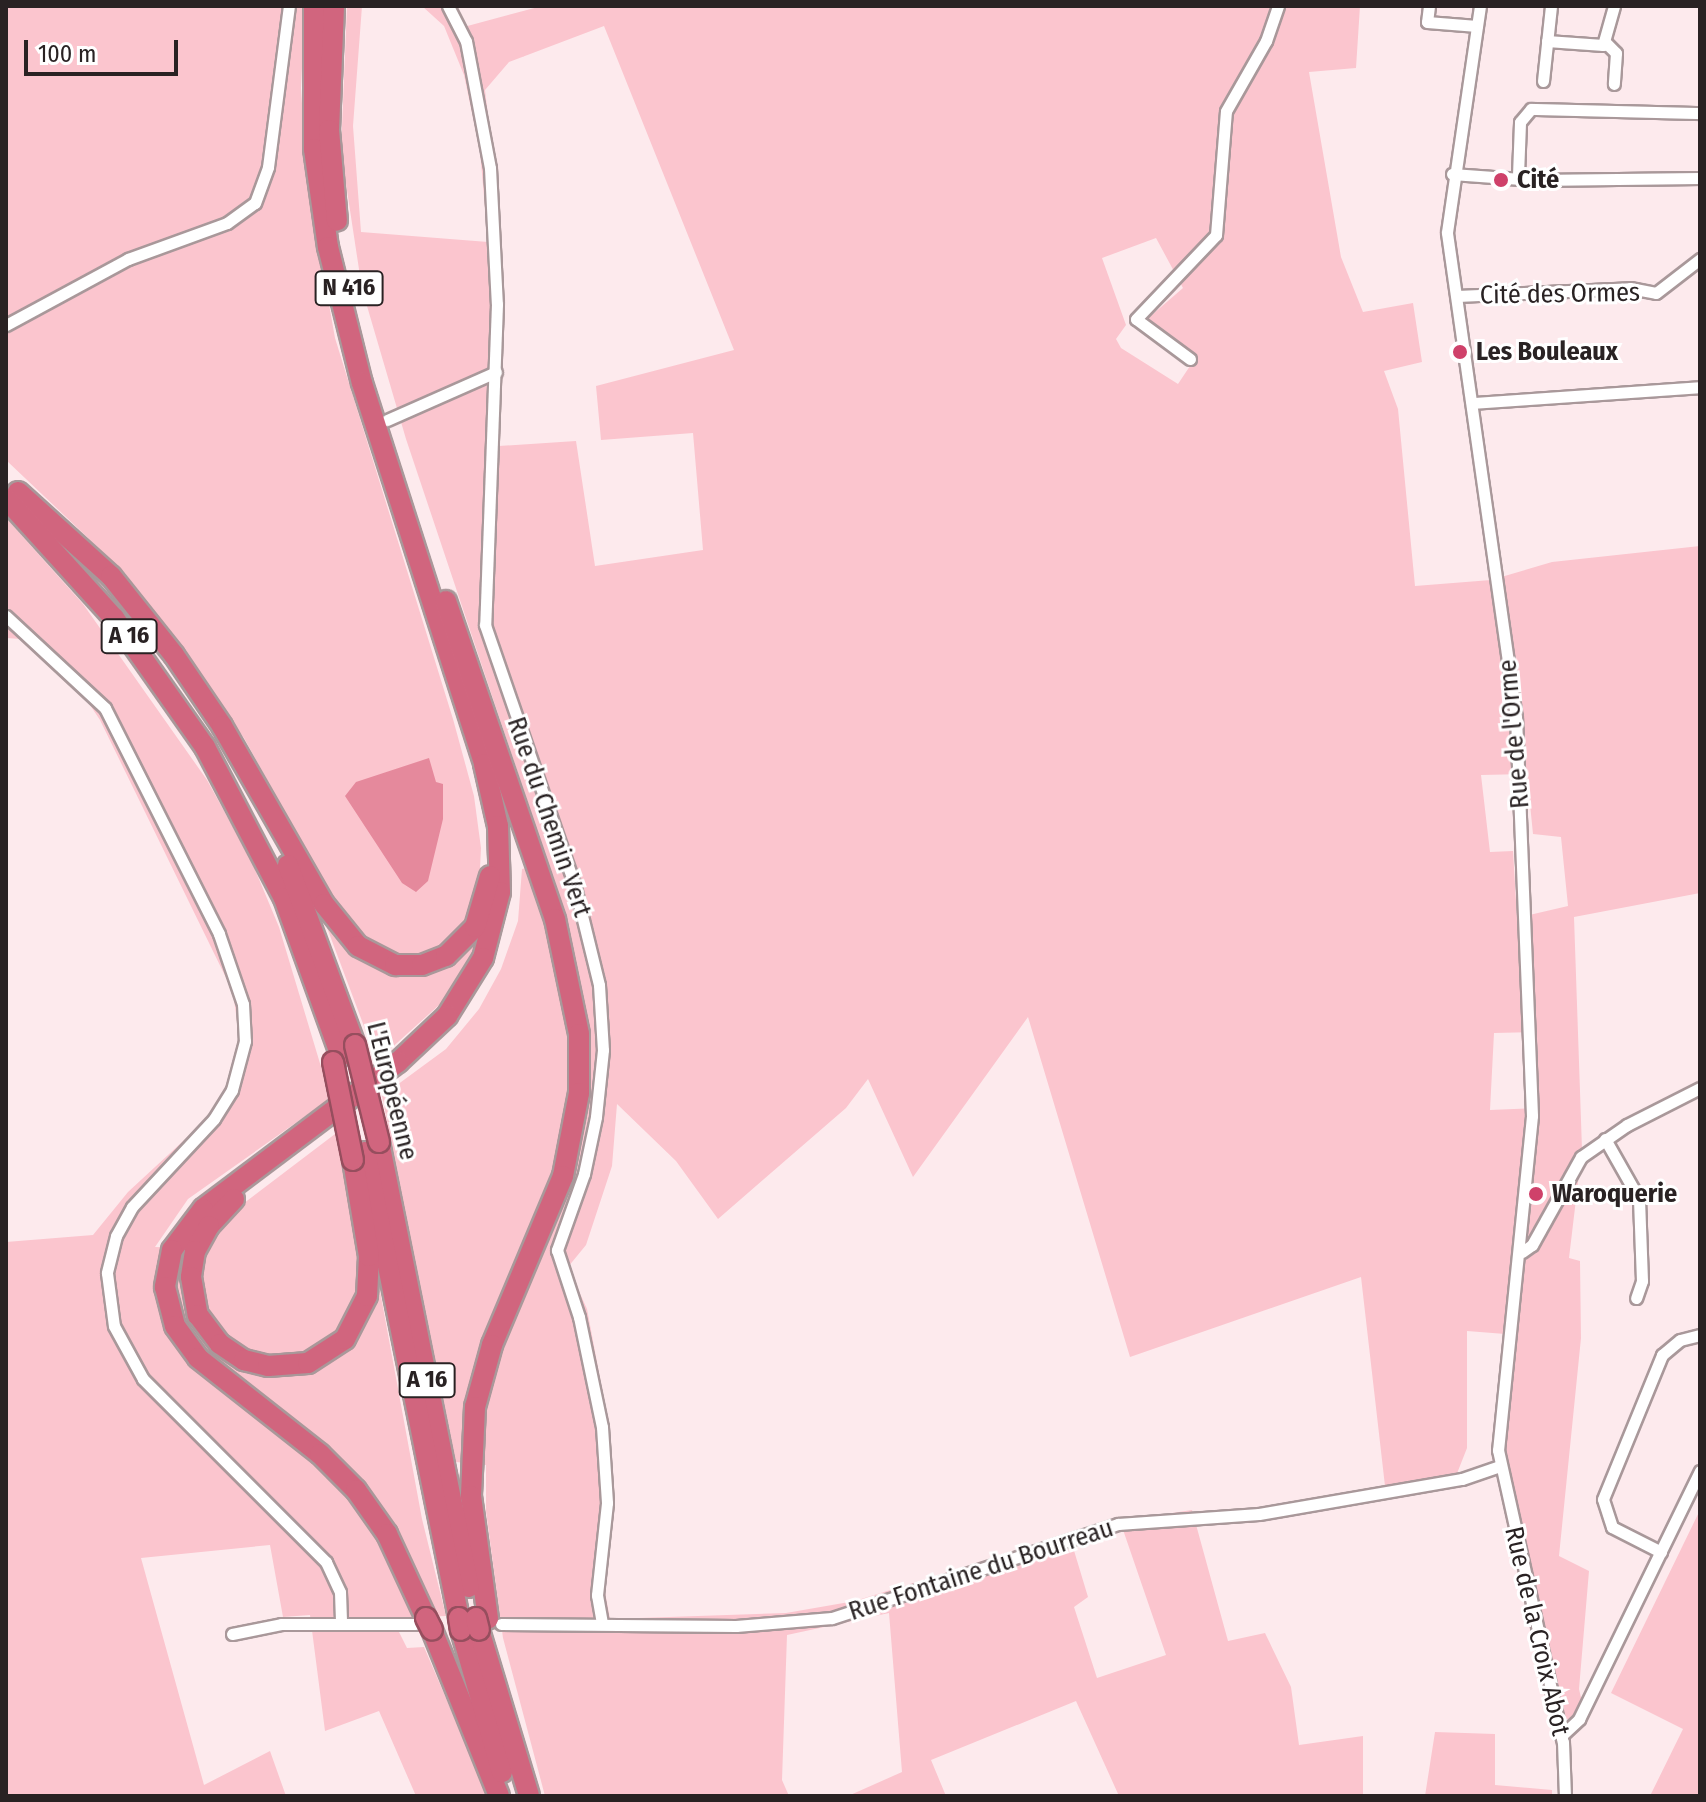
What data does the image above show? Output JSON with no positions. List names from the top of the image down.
{
  "streets": {
    "highway": ["N 416", "A 16", "L'Européenne"],
    "street": [
      "Cité des Ormes",
      "Rue de l'Orme",
      "Rue du Chemin Vert",
      "Rue Fontaine du Bourreau",
      "Rue de la Croix Abot"
    ]
  },
  "crossings": [
    ["Cité des Ormes", "Rue de l'Orme"],
    ["A 16", "L'Européenne"],
    ["Rue de l'Orme", "Rue Fontaine du Bourreau"],
    ["Rue de l'Orme", "Rue de la Croix Abot"],
    ["Rue du Chemin Vert", "Rue Fontaine du Bourreau"],
    ["L'Européenne", "Rue Fontaine du Bourreau"],
    ["Rue Fontaine du Bourreau", "Rue de la Croix Abot"]
  ],
  "places": ["Cité", "Les Bouleaux", "Waroquerie"],
  "scale_bar": "100 m"
}
